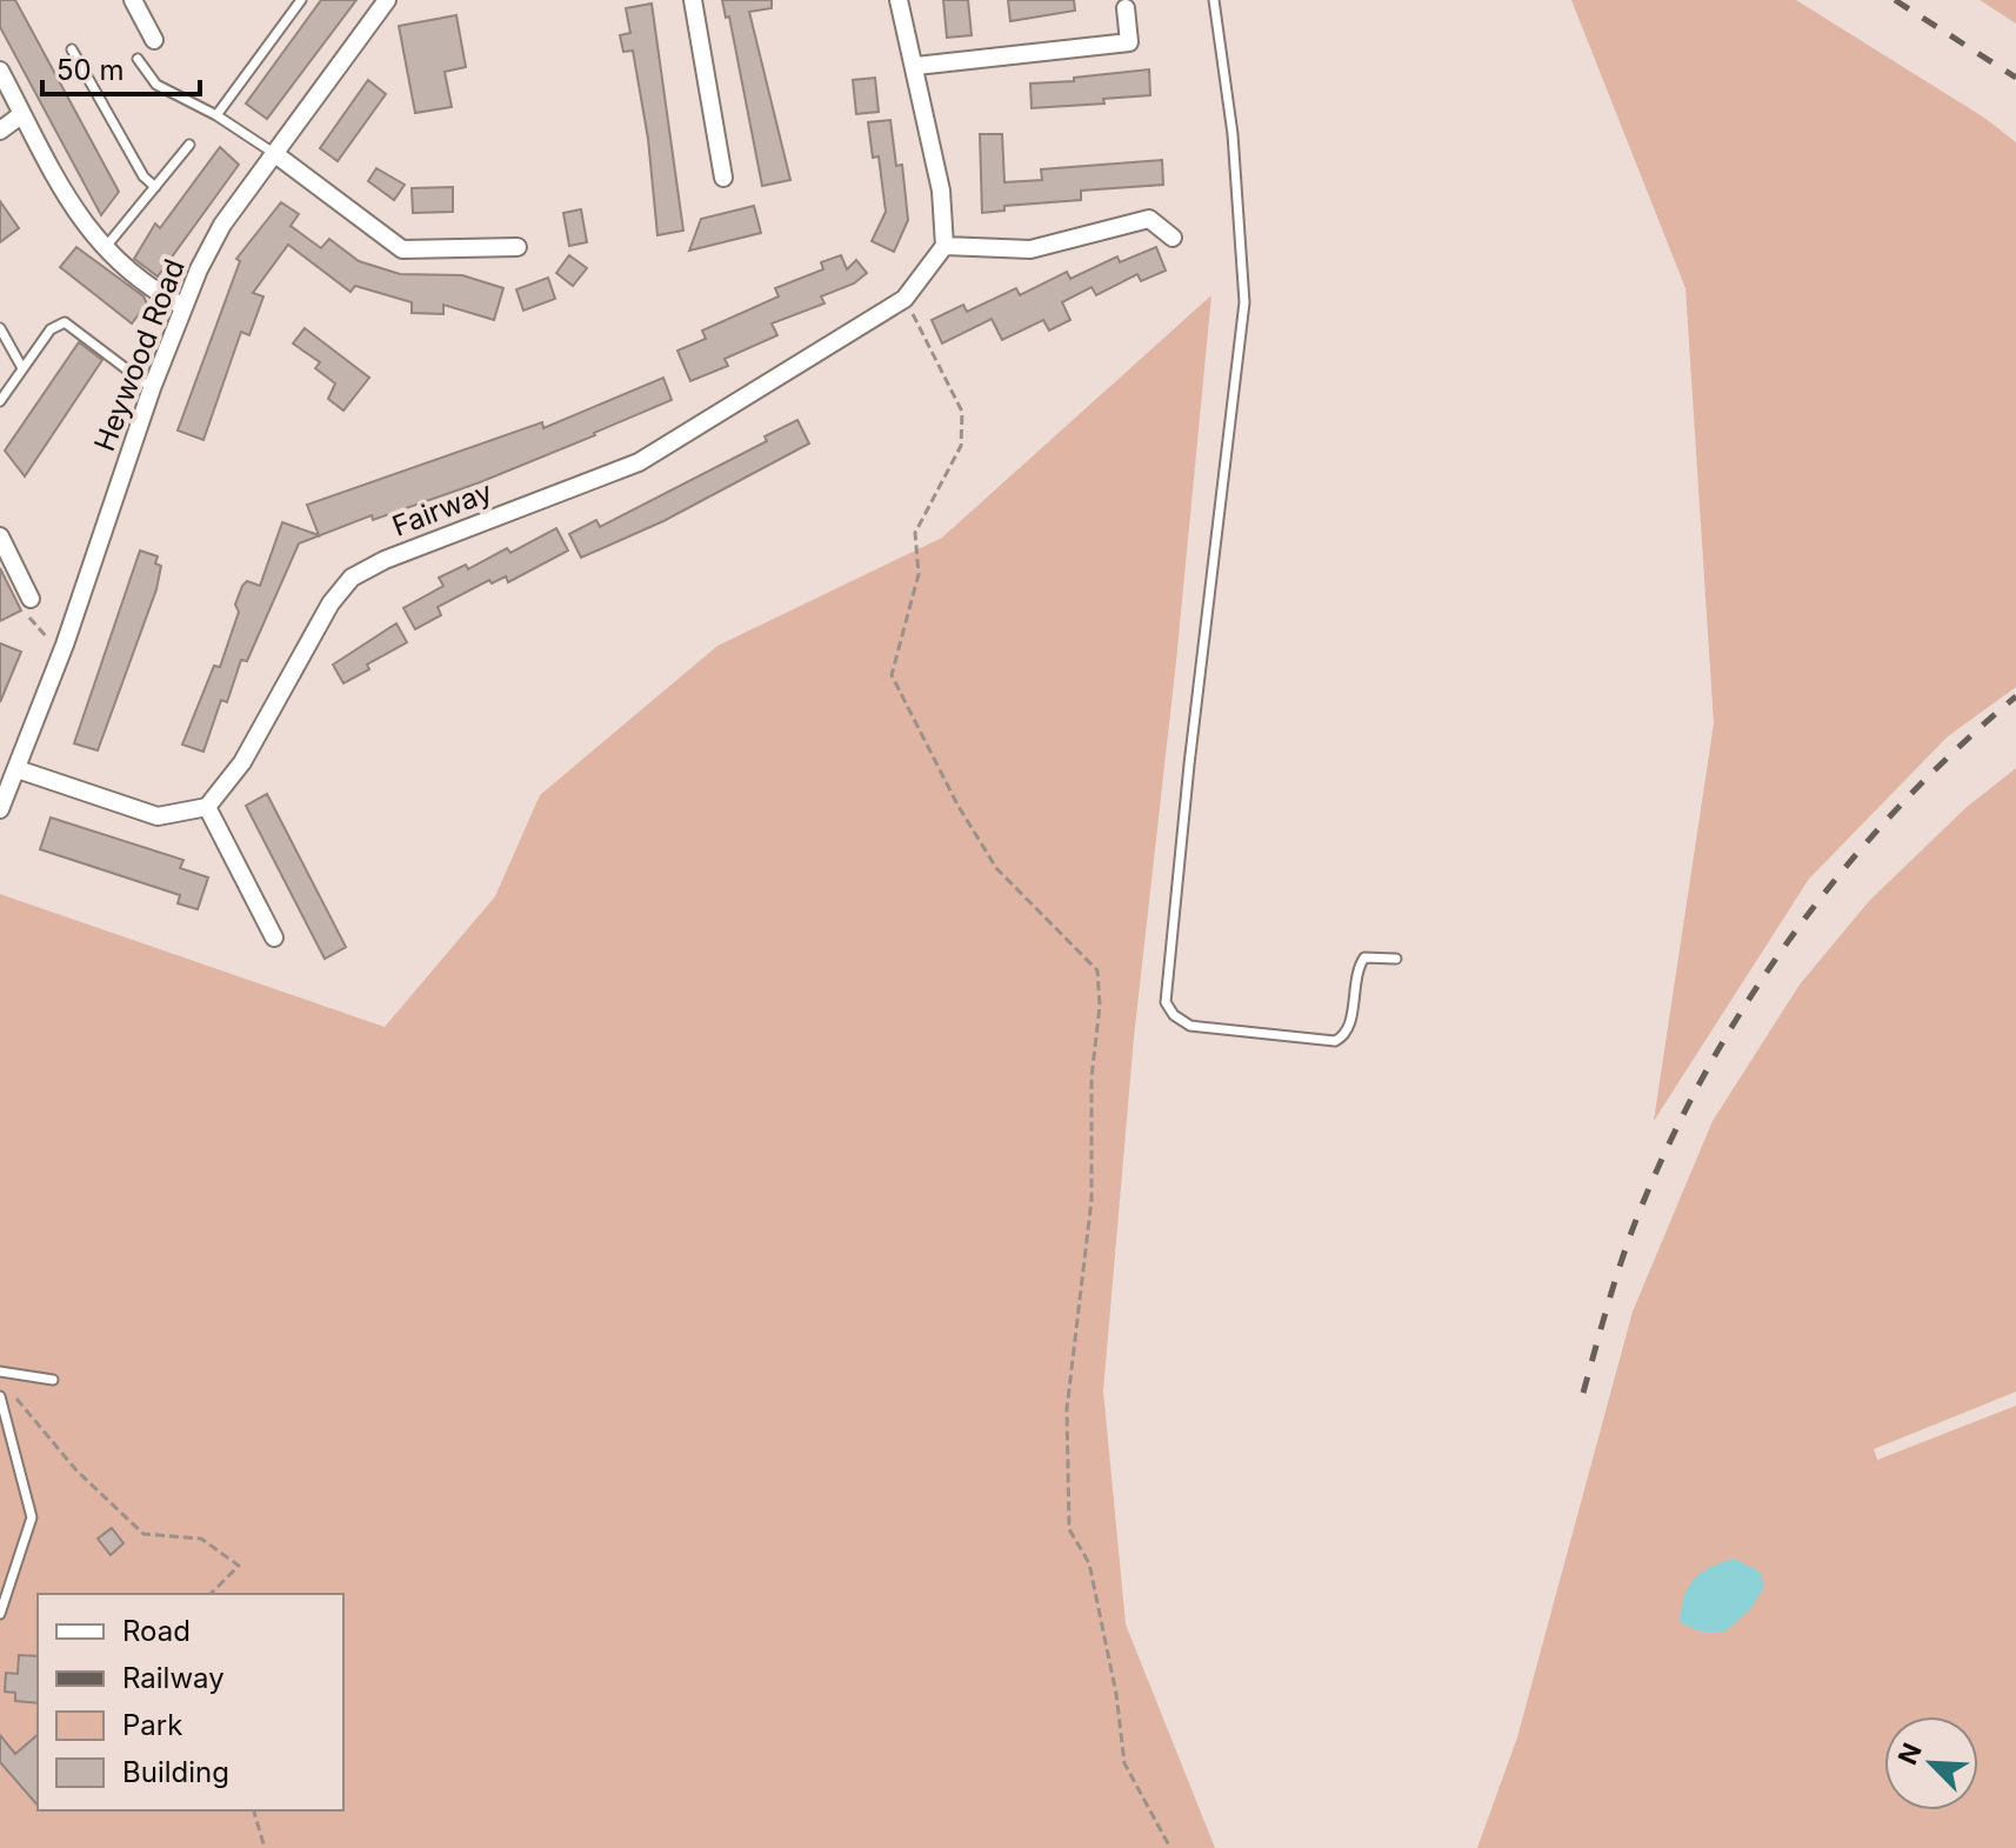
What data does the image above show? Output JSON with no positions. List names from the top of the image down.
{
  "streets": {
    "street": ["Heywood Road", "Fairway"]
  },
  "legend": [
    "Road",
    "Railway",
    "Park",
    "Building"
  ],
  "scale_bar": "50 m",
  "north": "top left"
}
